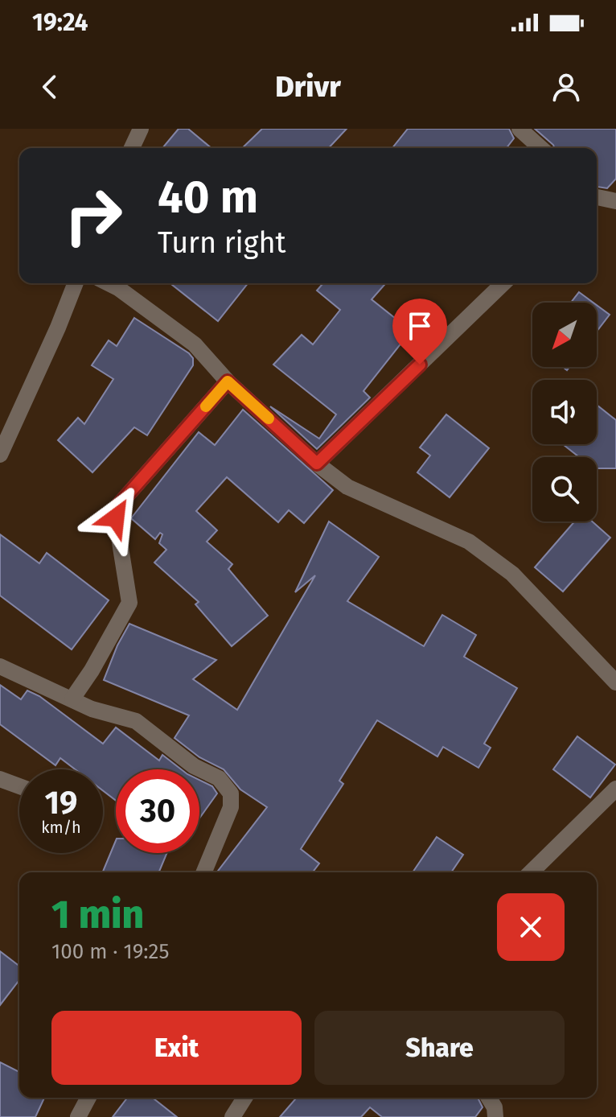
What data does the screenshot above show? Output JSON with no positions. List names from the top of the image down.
{
  "north": "bottom left",
  "page": {
    "status": "19:24",
    "header": "Drivr",
    "turn": ["40 m", "Turn right"],
    "speed": "19 km/h",
    "limit": "30",
    "heading": ["1 min", "100 m · 19:25"],
    "buttons": ["Exit", "Share"]
  }
}
